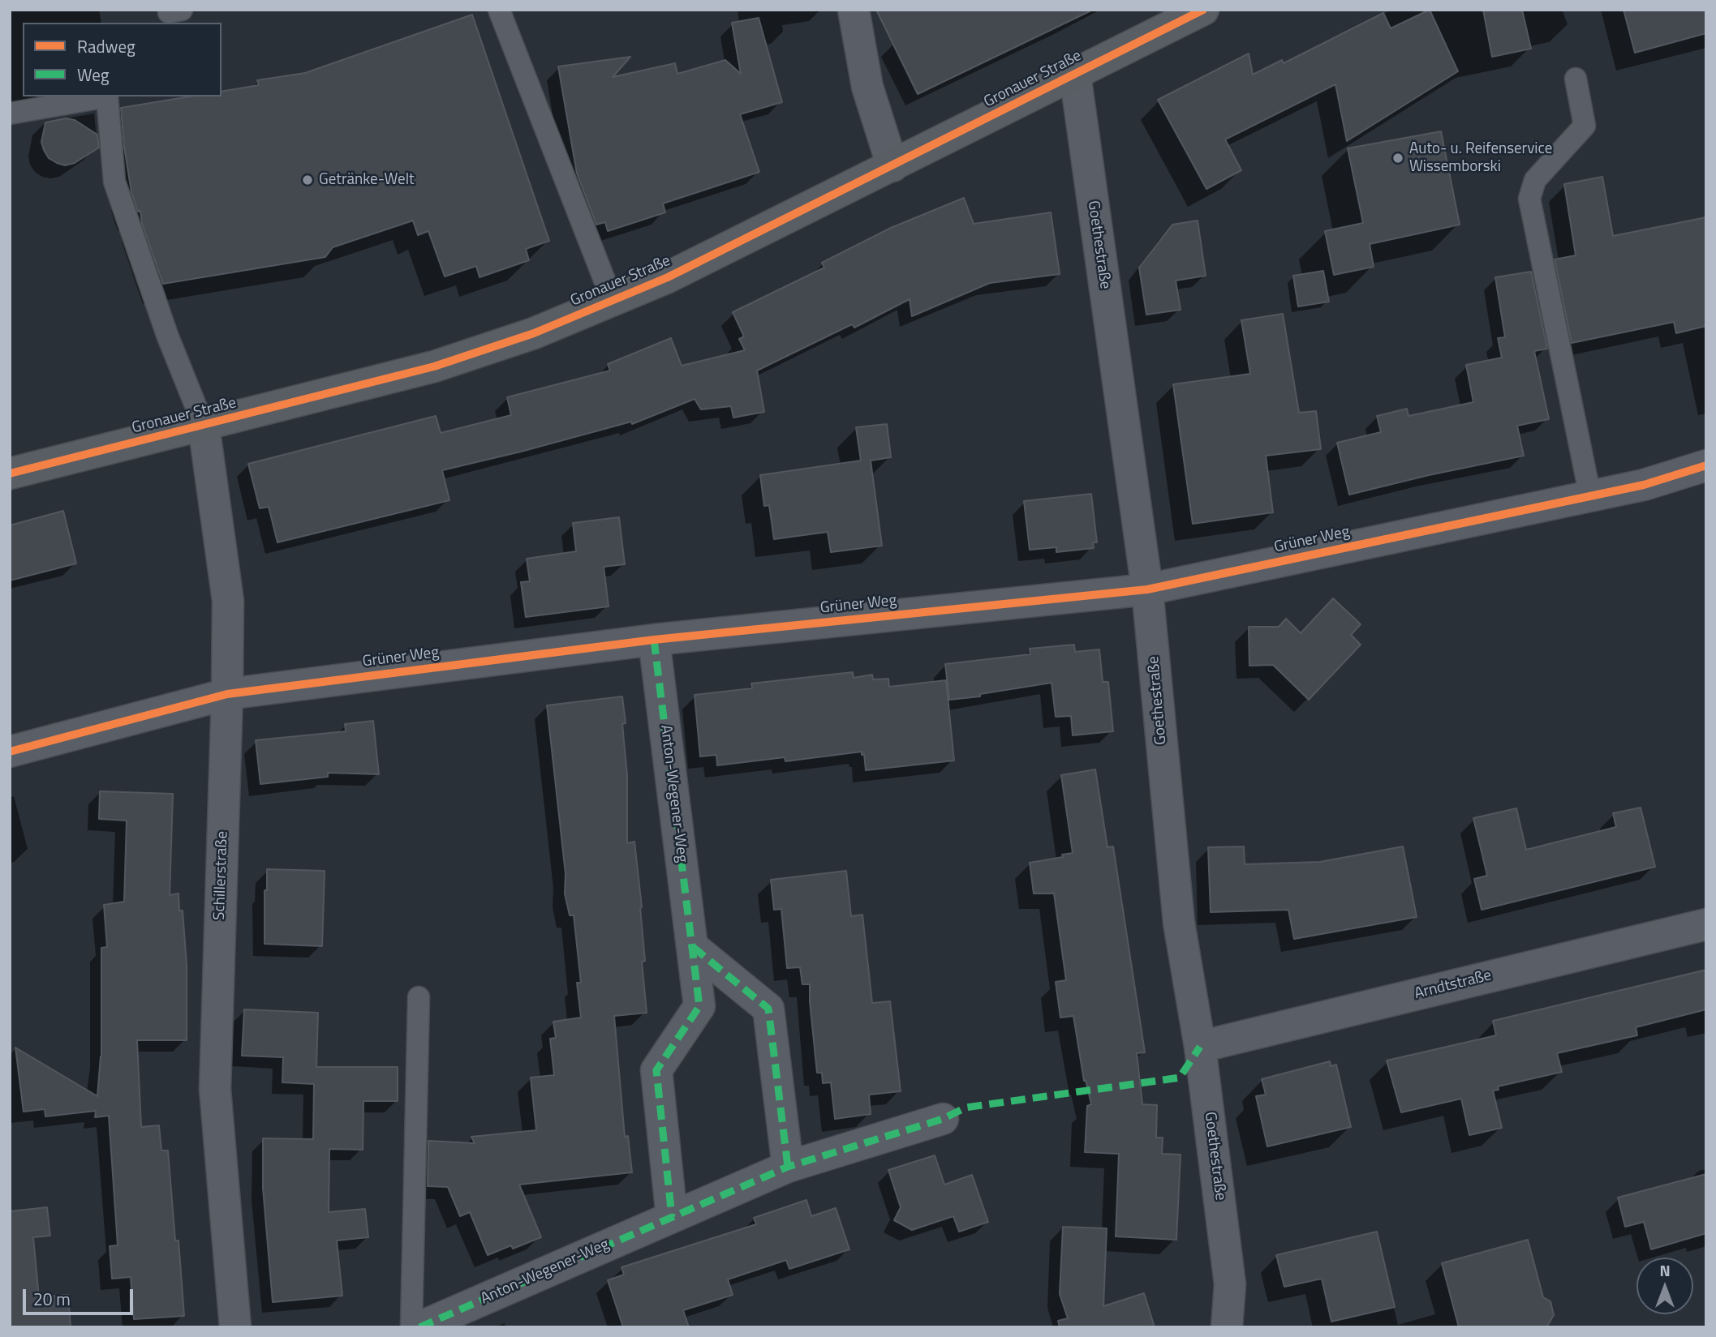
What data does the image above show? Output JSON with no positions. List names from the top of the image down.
{
  "streets": {
    "main road": ["Gronauer Straße"],
    "street": [
      "Goethestraße",
      "Grüner Weg",
      "Anton-Wegener-Weg",
      "Schillerstraße",
      "Arndtstraße"
    ]
  },
  "crossings": [
    ["Gronauer Straße", "Goethestraße"],
    ["Gronauer Straße", "Schillerstraße"],
    ["Goethestraße", "Grüner Weg"],
    ["Goethestraße", "Arndtstraße"],
    ["Grüner Weg", "Anton-Wegener-Weg"],
    ["Grüner Weg", "Schillerstraße"]
  ],
  "places": ["Auto- u. Reifenservice Wissemborski", "Getränke-Welt"],
  "legend": ["Radweg", "Weg"],
  "scale_bar": "20 m",
  "north": "top"
}
